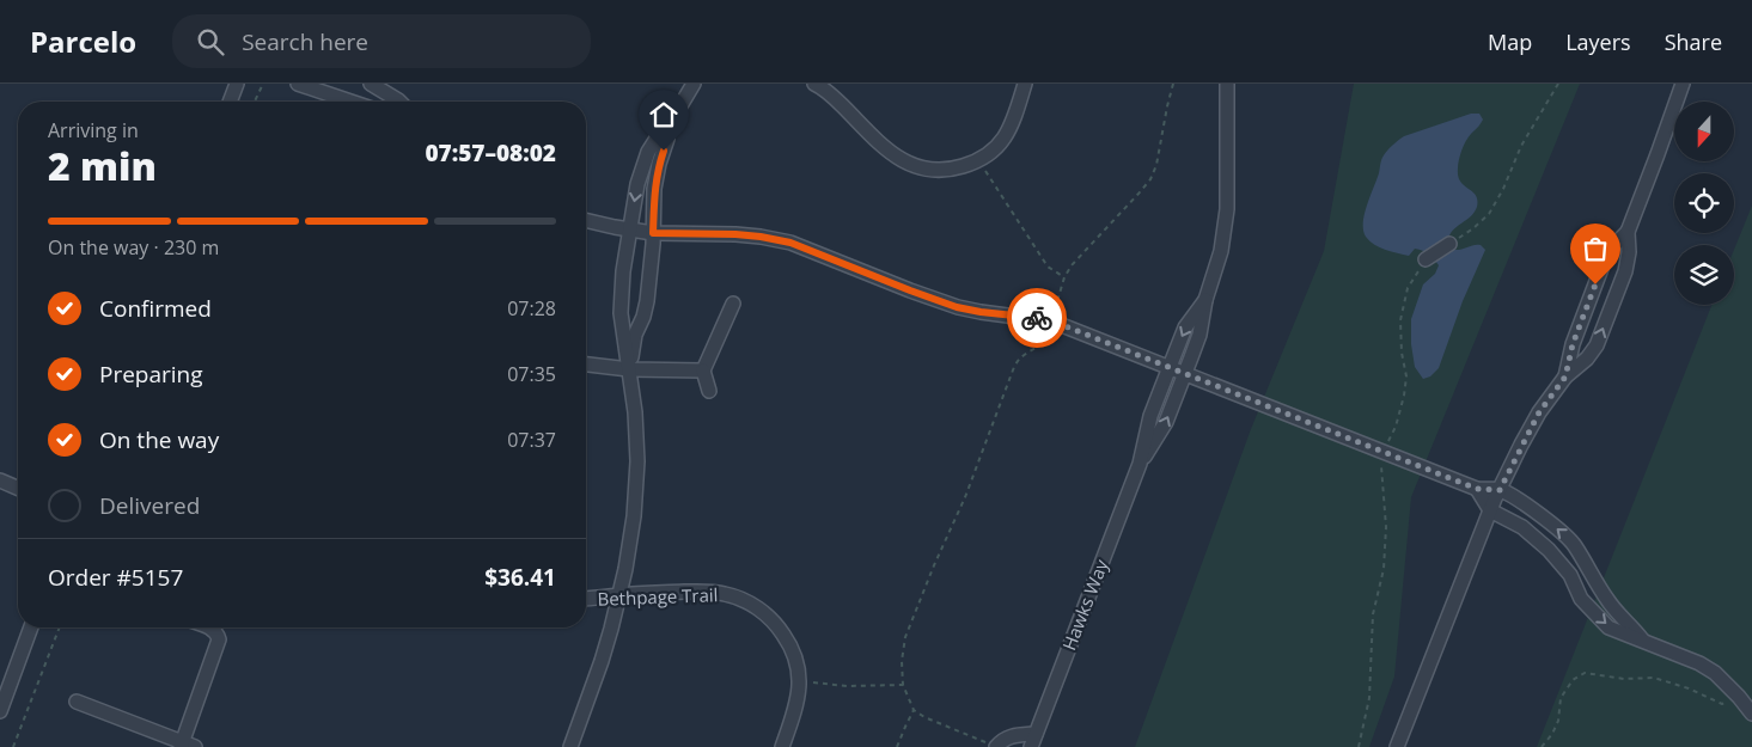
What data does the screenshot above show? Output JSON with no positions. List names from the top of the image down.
{
  "streets": {
    "street": ["Bethpage Trail", "Hawks Way"]
  },
  "north": "bottom",
  "page": {
    "header": "Parcelo",
    "search": "Search here",
    "nav": ["Map", "Layers", "Share"],
    "heading": ["2 min", "Arriving in", "07:57–08:02"],
    "panel": ["Order #5157", "$36.41"],
    "bar": "On the way · 230 m",
    "list": [
      ["Confirmed", "07:28"],
      ["Preparing", "07:35"],
      ["On the way", "07:37"],
      "Delivered"
    ]
  }
}
